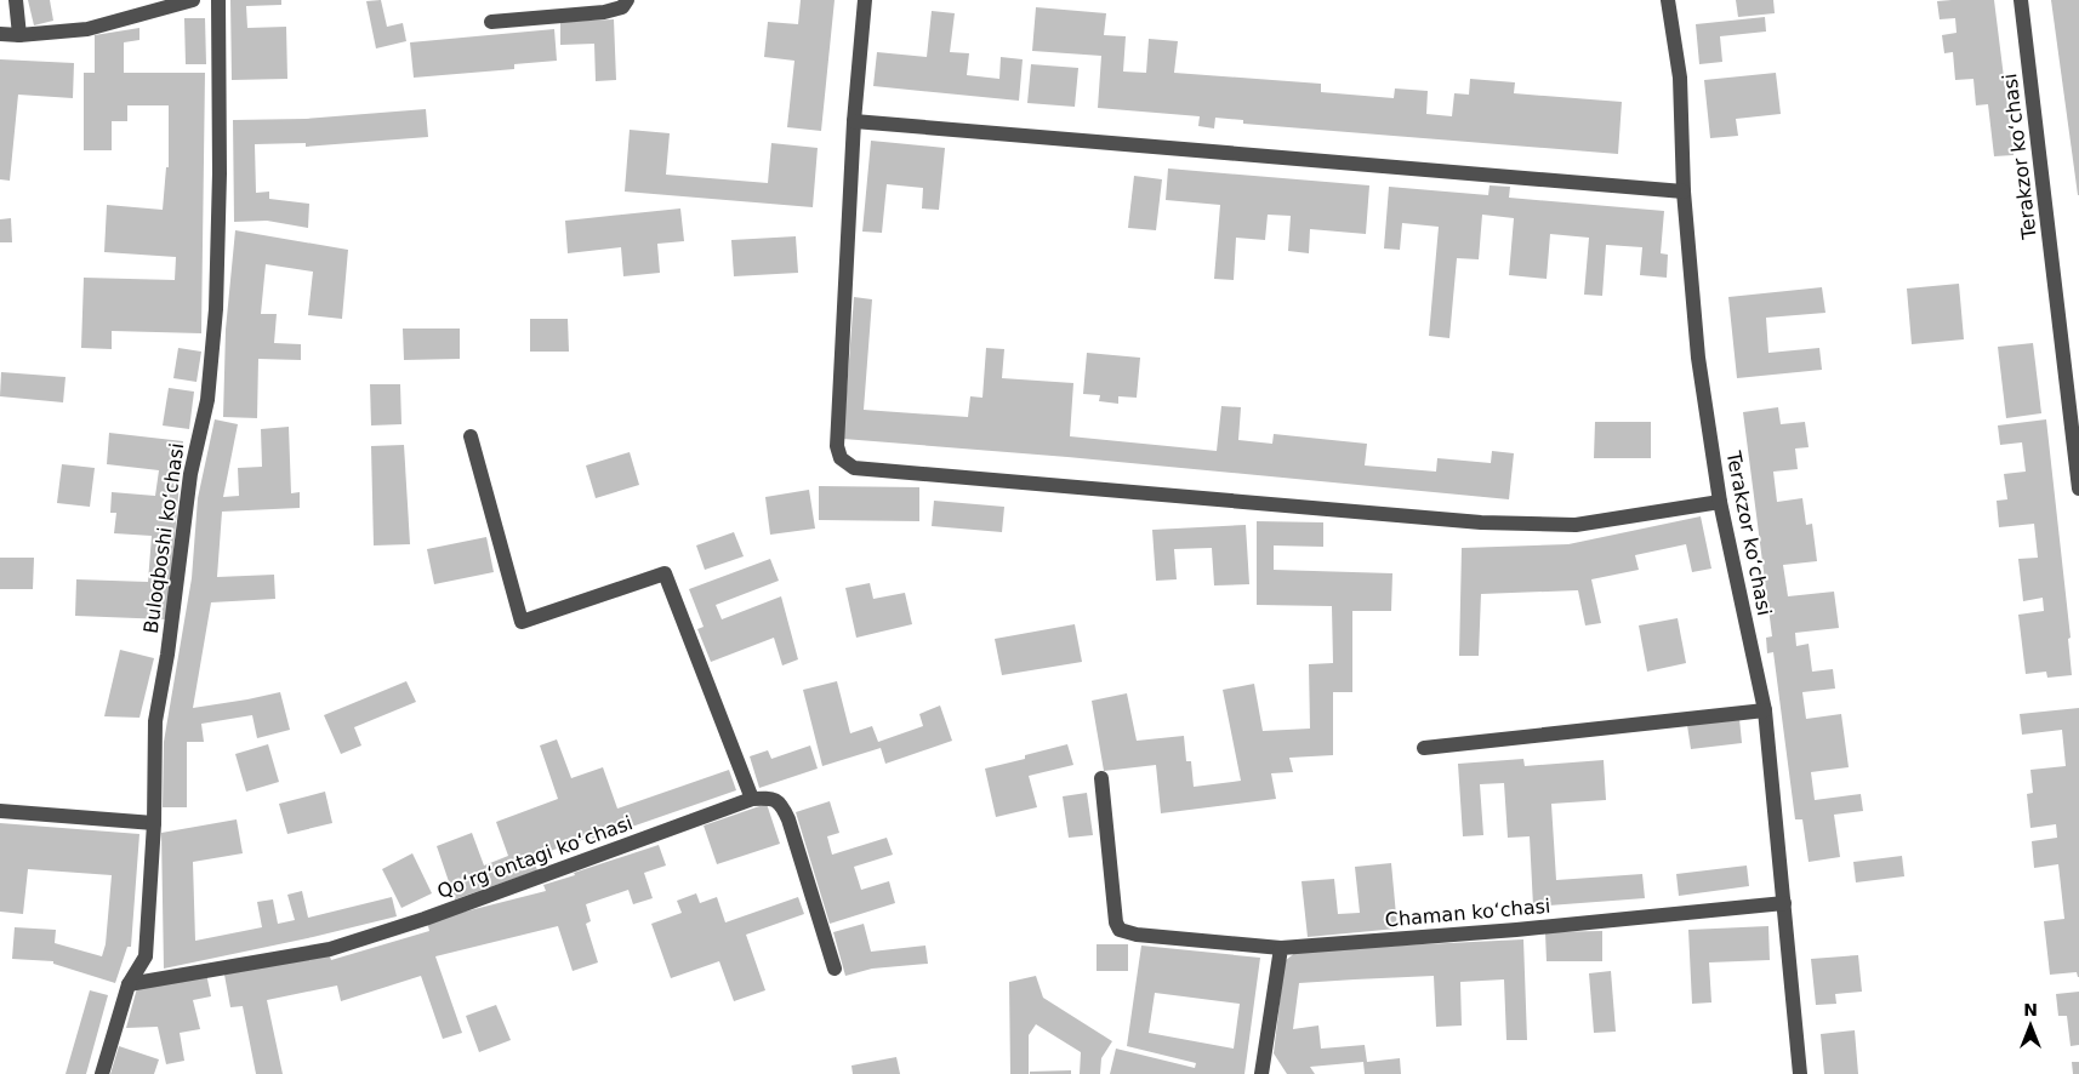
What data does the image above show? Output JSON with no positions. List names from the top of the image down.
{
  "streets": {
    "street": [
      "Terakzor koʻchasi",
      "Buloqboshi koʻchasi",
      "Qoʻrgʻontagi koʻchasi",
      "Chaman koʻchasi"
    ]
  },
  "crossings": [
    ["Terakzor koʻchasi", "Chaman koʻchasi"],
    ["Buloqboshi koʻchasi", "Qoʻrgʻontagi koʻchasi"]
  ],
  "north": "top"
}
